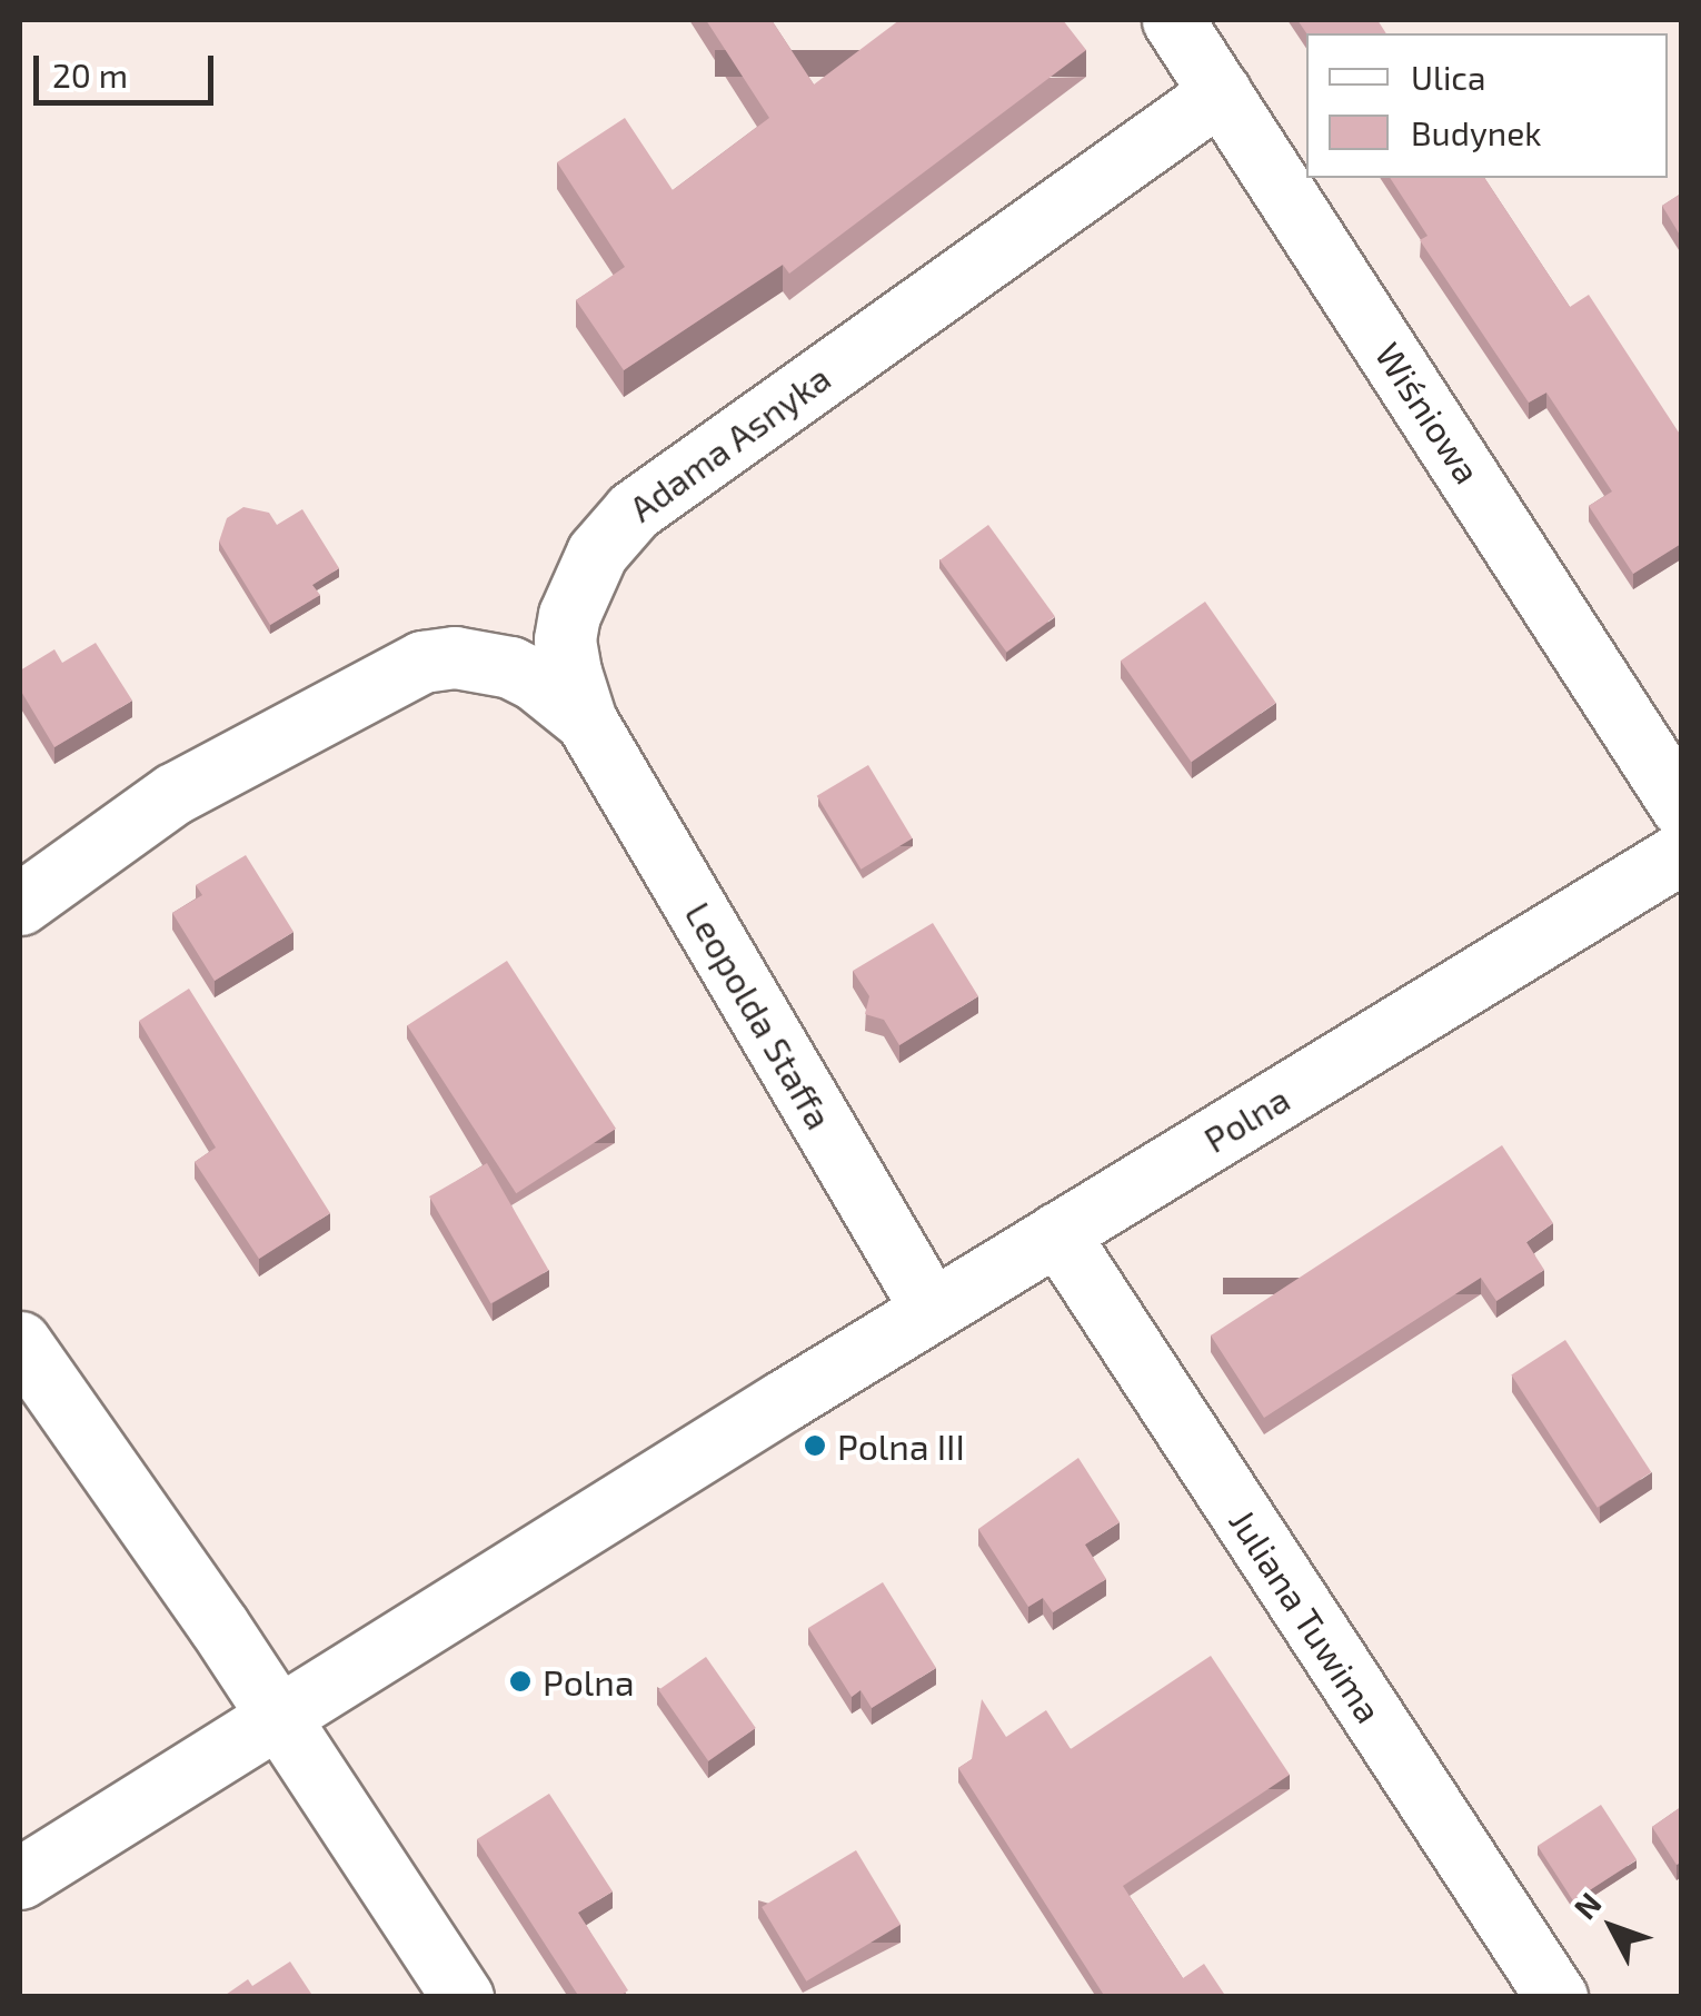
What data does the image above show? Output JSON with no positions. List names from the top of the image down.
{
  "streets": {
    "street": [
      "Wiśniowa",
      "Adama Asnyka",
      "Leopolda Staffa",
      "Polna",
      "Juliana Tuwima"
    ]
  },
  "crossings": [
    ["Wiśniowa", "Adama Asnyka"],
    ["Adama Asnyka", "Leopolda Staffa"],
    ["Leopolda Staffa", "Polna"],
    ["Polna", "Juliana Tuwima"]
  ],
  "places": ["Polna III", "Polna"],
  "legend": ["Ulica", "Budynek"],
  "scale_bar": "20 m",
  "north": "top left"
}
